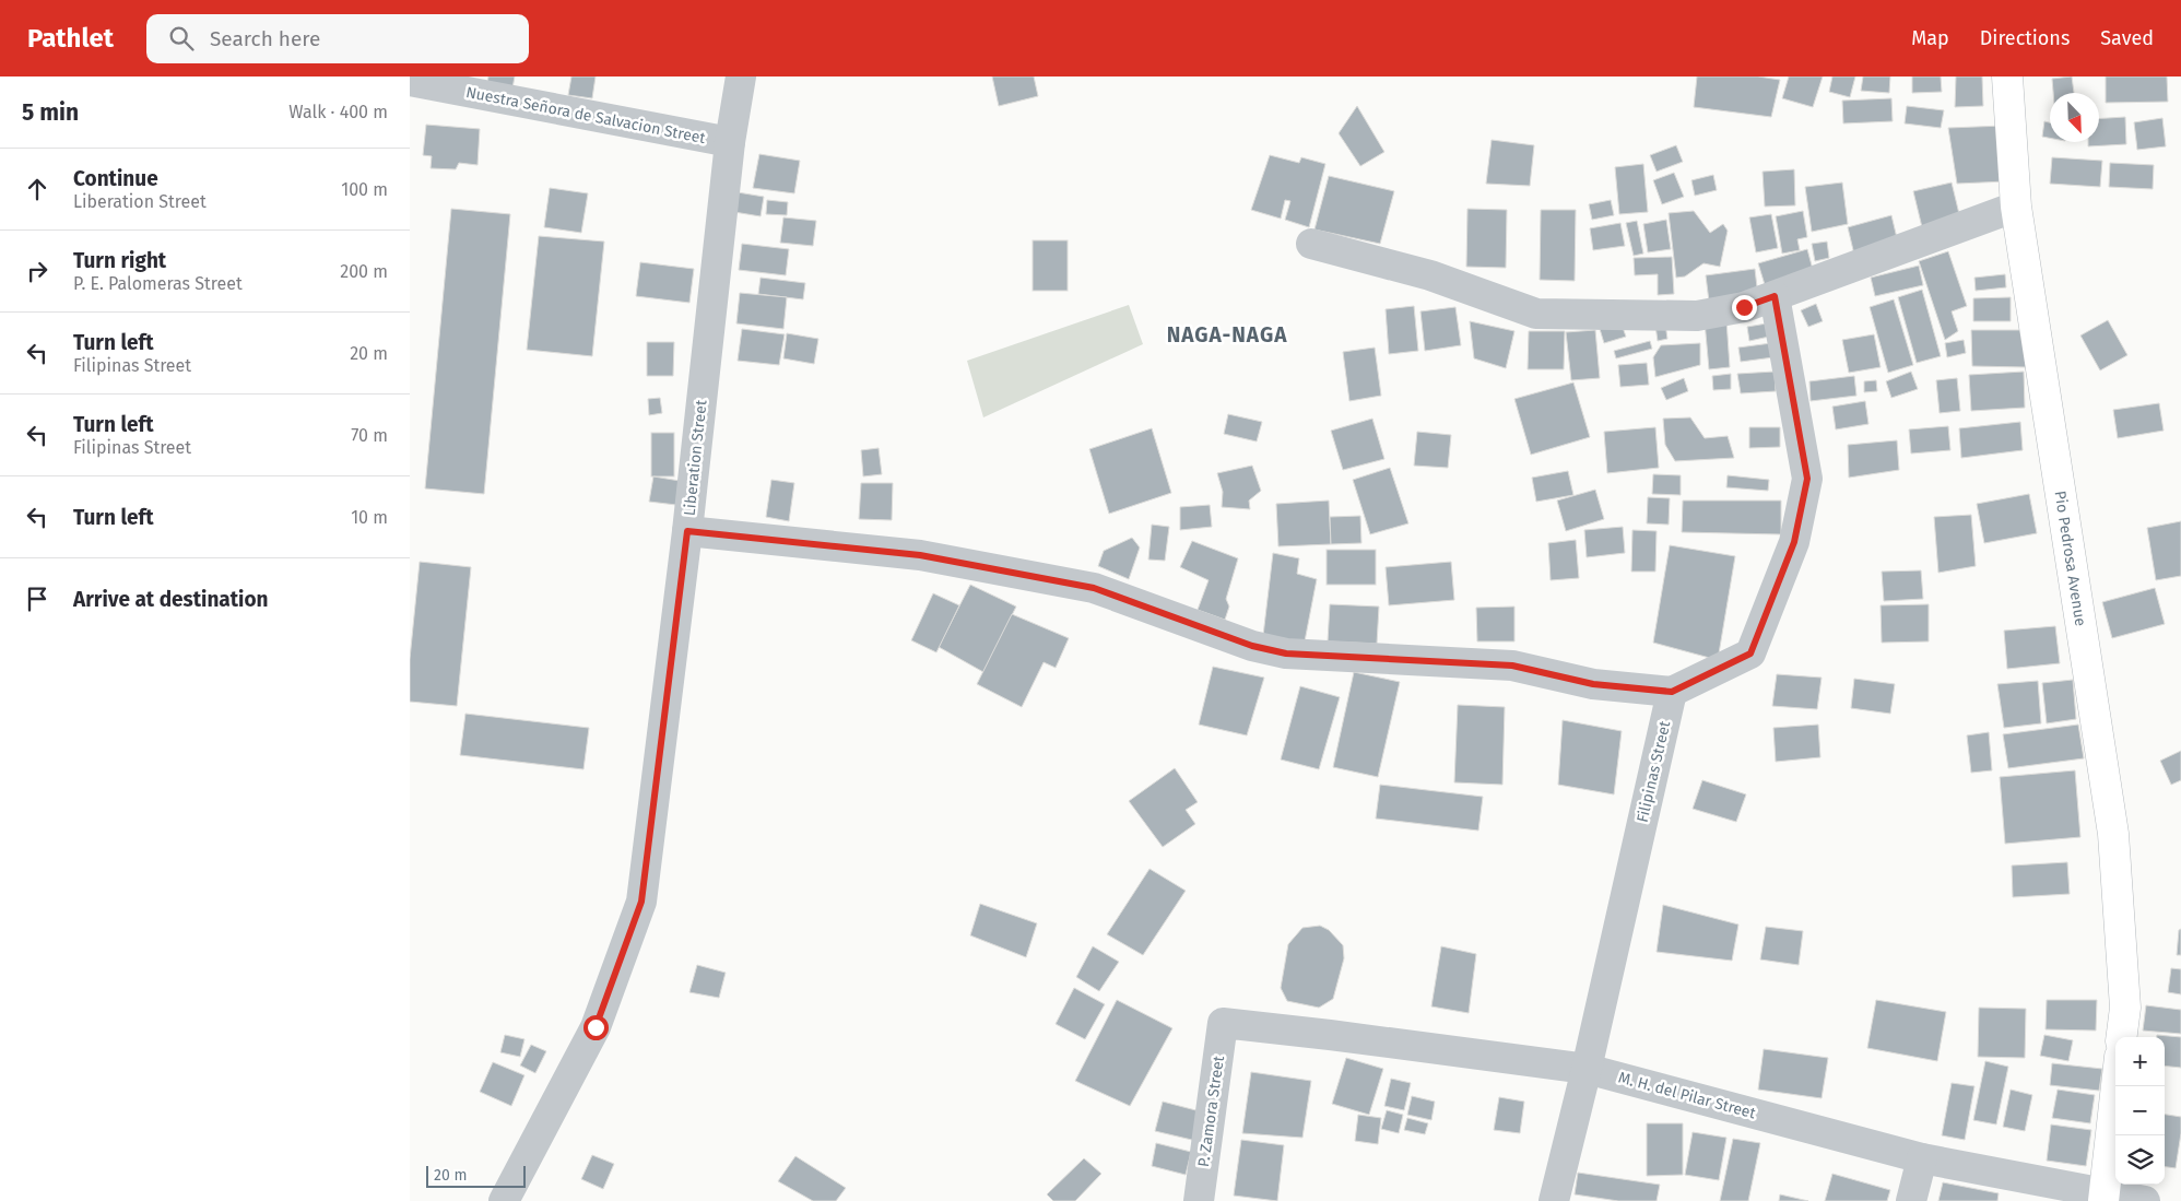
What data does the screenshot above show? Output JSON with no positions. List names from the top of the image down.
{
  "streets": {
    "main road": ["Pio Pedrosa Avenue"],
    "street": [
      "Nuestra Señora de Salvacion Street",
      "Liberation Street",
      "Filipinas Street",
      "M. H. del Pilar Street",
      "P. Zamora Street"
    ]
  },
  "crossings": [
    ["Nuestra Señora de Salvacion Street", "Liberation Street"],
    ["Filipinas Street", "M. H. del Pilar Street"],
    ["M. H. del Pilar Street", "P. Zamora Street"]
  ],
  "districts": ["NAGA-NAGA"],
  "scale_bar": "20 m",
  "north": "bottom right",
  "page": {
    "header": "Pathlet",
    "search": "Search here",
    "nav": ["Map", "Directions", "Saved"],
    "heading": ["5 min", "Walk · 400 m"],
    "list": [
      ["Continue", "Liberation Street", "100 m"],
      ["Turn right", "P. E. Palomeras Street", "200 m"],
      ["Turn left", "Filipinas Street", "20 m"],
      ["Turn left", "Filipinas Street", "70 m"],
      ["Turn left", "10 m"],
      "Arrive at destination"
    ],
    "map_buttons": ["+", "−"],
    "scale": "20 m"
  }
}
